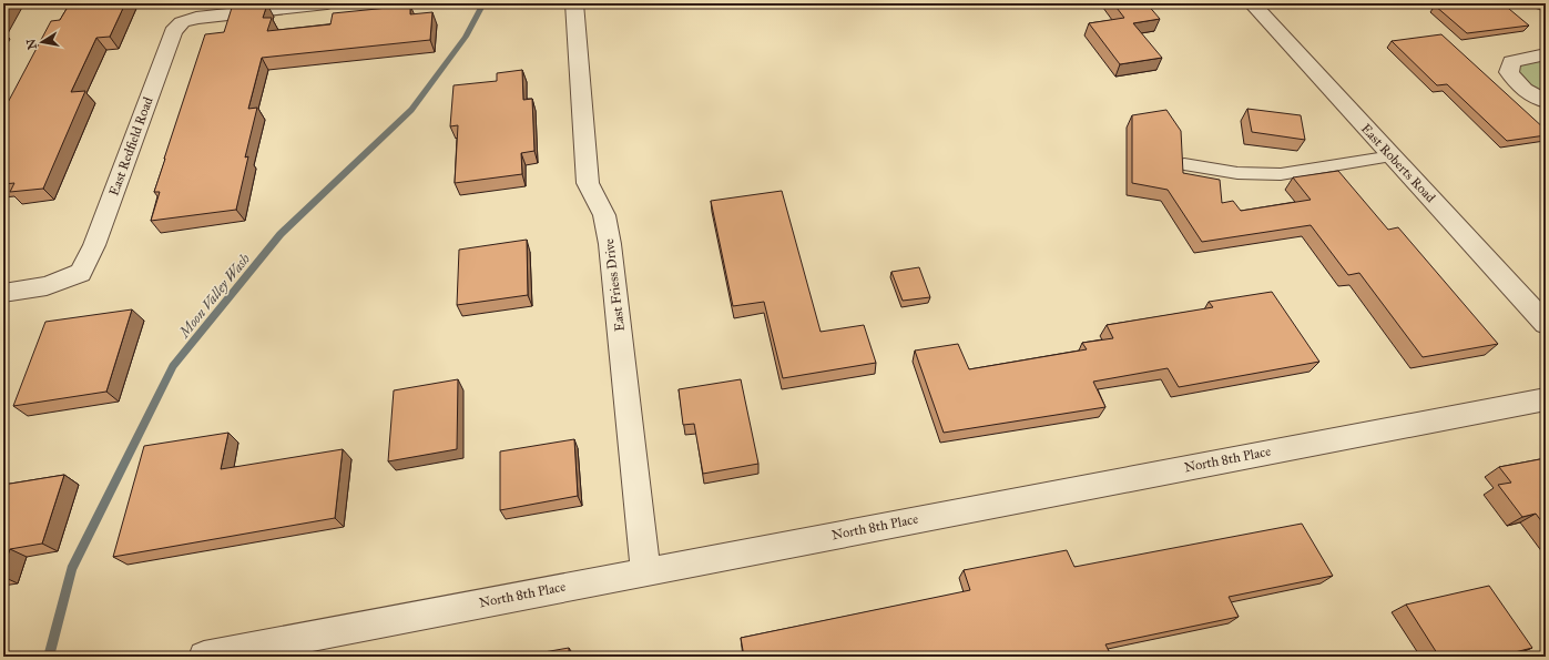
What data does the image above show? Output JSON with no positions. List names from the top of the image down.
{
  "streets": {
    "street": [
      "East Redfield Road",
      "East Roberts Road",
      "East Friess Drive",
      "North 8th Place"
    ]
  },
  "crossings": [
    ["East Friess Drive", "North 8th Place"]
  ],
  "water": ["Moon Valley Wash"],
  "north": "left"
}
